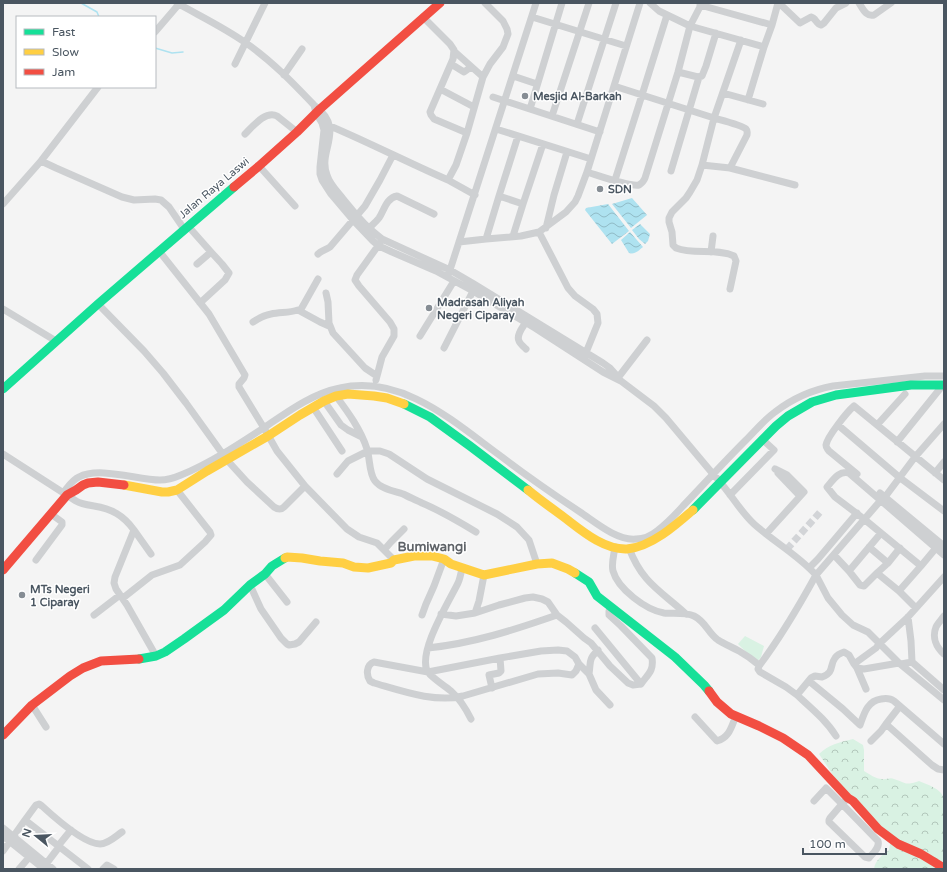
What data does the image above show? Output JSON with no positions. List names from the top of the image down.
{
  "streets": {
    "street": ["Jalan Raya Laswi"]
  },
  "districts": ["Bumiwangi"],
  "places": [
    "Mesjid Al-Barkah",
    "SDN",
    "Madrasah Aliyah Negeri Ciparay",
    "MTs Negeri 1 Ciparay"
  ],
  "legend": ["Fast", "Slow", "Jam"],
  "scale_bar": "100 m",
  "north": "left"
}
